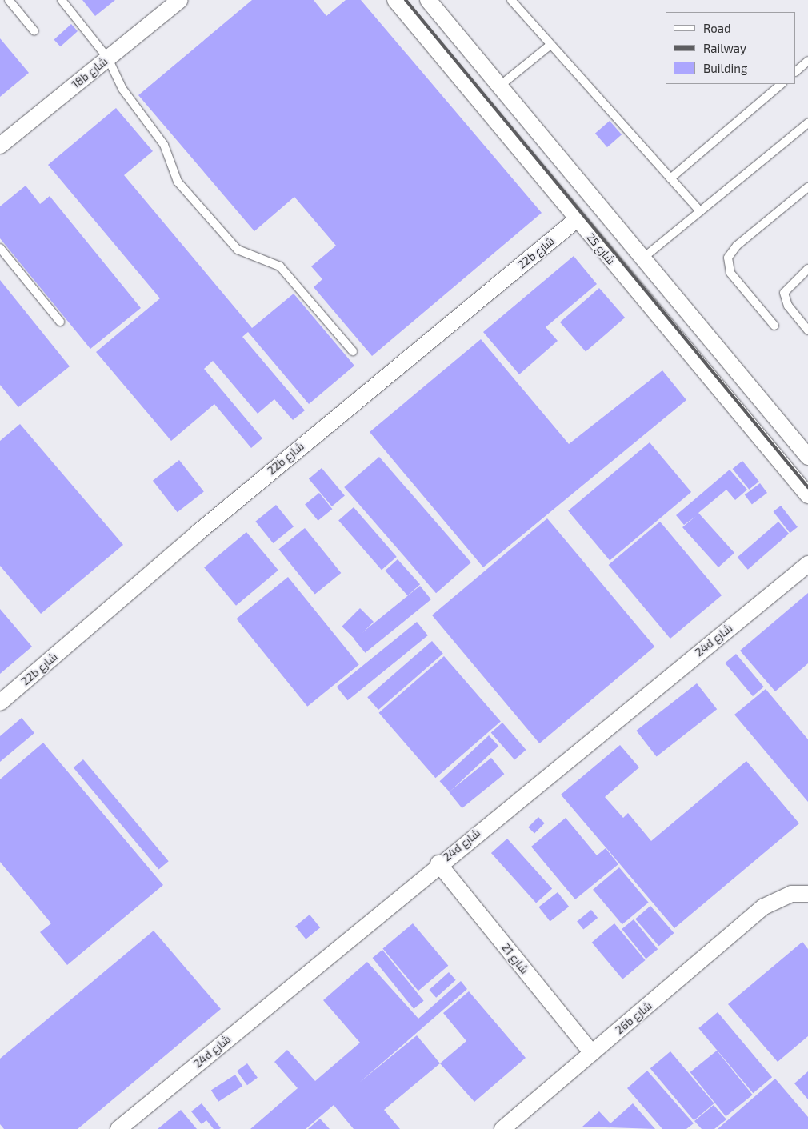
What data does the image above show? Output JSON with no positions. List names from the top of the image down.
{
  "streets": {
    "street": [
      "18b شارع",
      "شارع 25",
      "22b شارع",
      "24d شارع",
      "شارع 21",
      "26b شارع"
    ]
  },
  "crossings": [
    ["شارع 25", "22b شارع"],
    ["24d شارع", "شارع 21"],
    ["شارع 21", "26b شارع"]
  ],
  "legend": ["Road", "Railway", "Building"]
}
